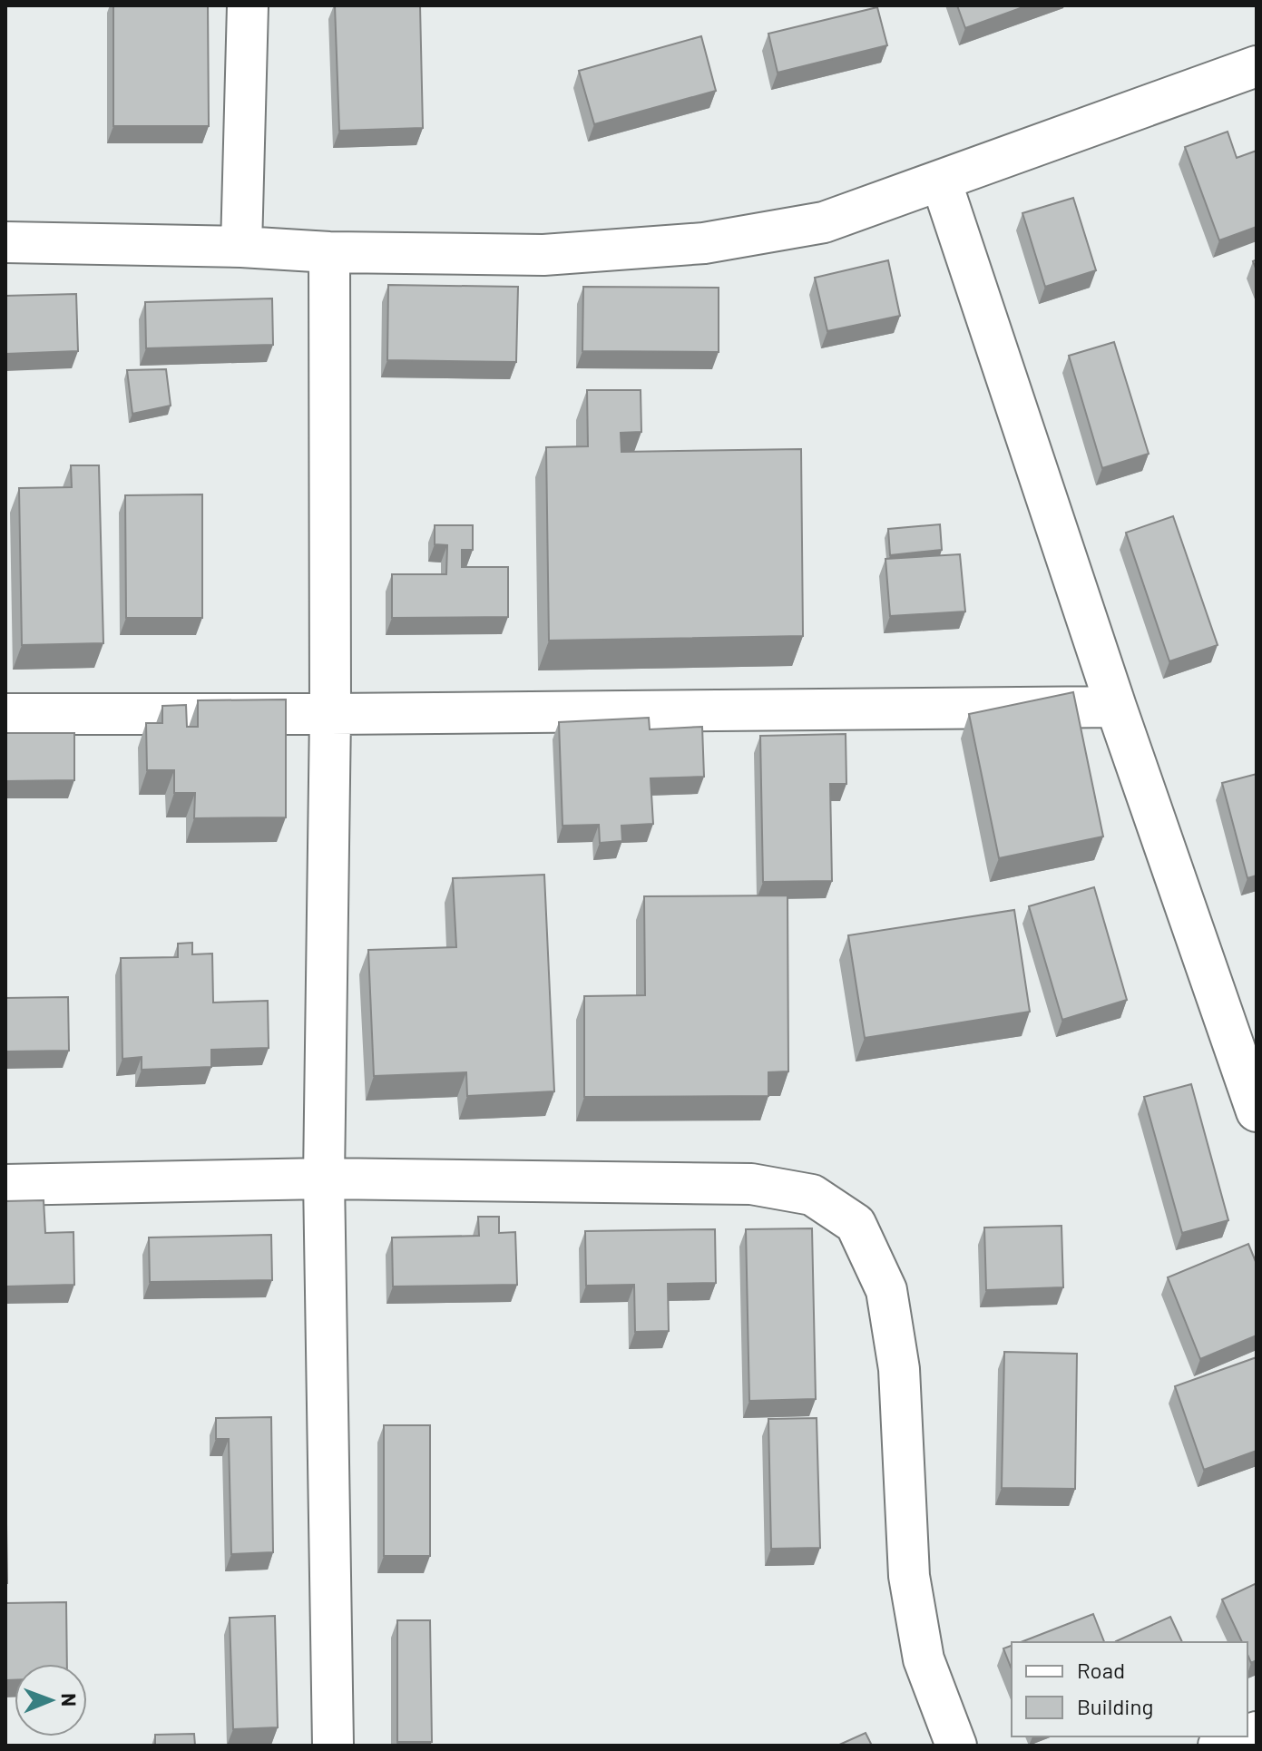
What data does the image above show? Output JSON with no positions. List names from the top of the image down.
{
  "legend": ["Road", "Building"],
  "north": "right"
}
